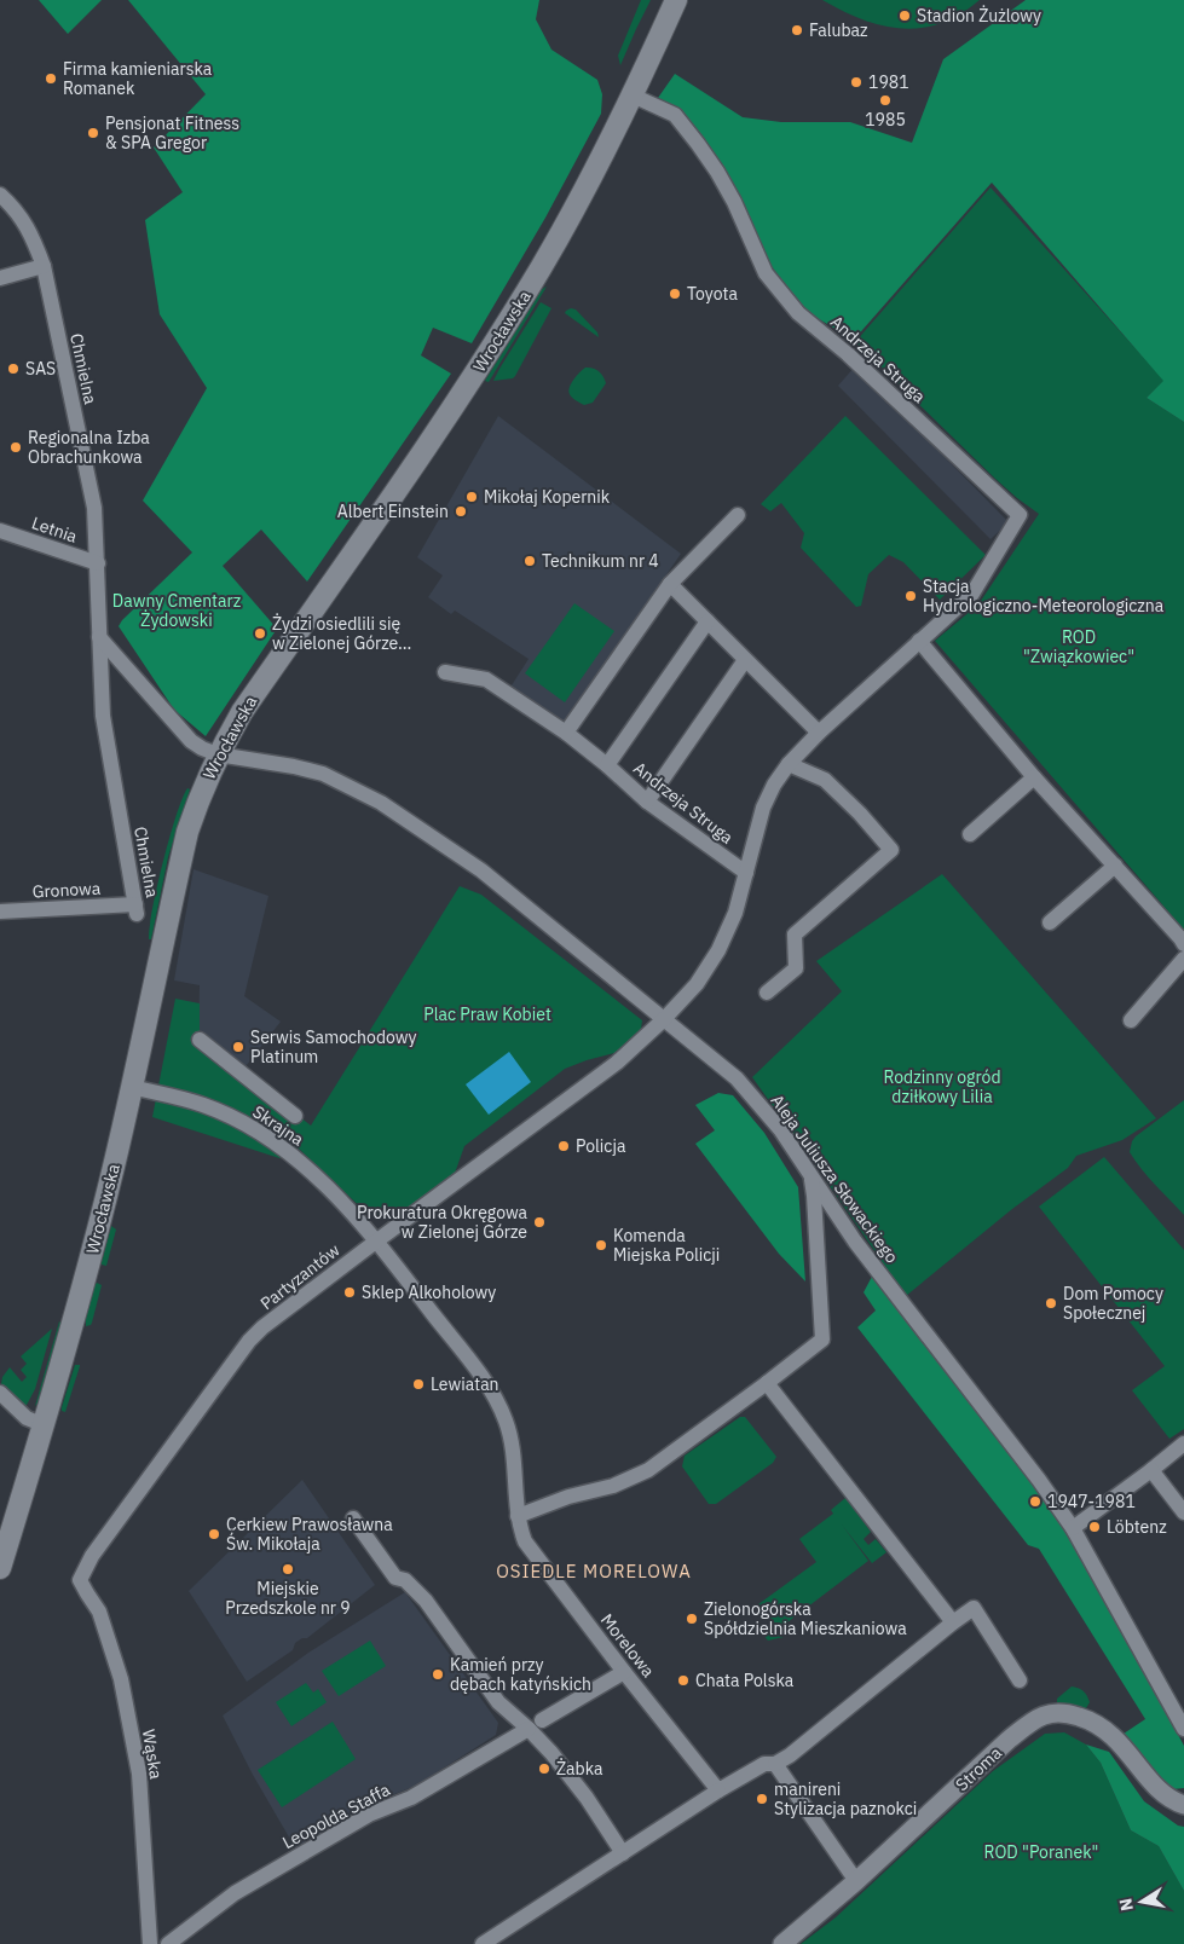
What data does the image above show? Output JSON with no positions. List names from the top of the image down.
{
  "streets": {
    "main road": ["Wrocławska"],
    "street": [
      "Andrzeja Struga",
      "Chmielna",
      "Letnia",
      "Gronowa",
      "Skrajna",
      "Aleja Juliusza Słowackiego",
      "Partyzantów",
      "Morelowa",
      "Wąska",
      "Stroma",
      "Leopolda Staffa"
    ]
  },
  "crossings": [
    ["Wrocławska", "Andrzeja Struga"],
    ["Wrocławska", "Skrajna"],
    ["Wrocławska", "Aleja Juliusza Słowackiego"],
    ["Andrzeja Struga", "Aleja Juliusza Słowackiego"],
    ["Andrzeja Struga", "Partyzantów"],
    ["Chmielna", "Letnia"],
    ["Chmielna", "Gronowa"],
    ["Skrajna", "Partyzantów"],
    ["Skrajna", "Morelowa"],
    ["Aleja Juliusza Słowackiego", "Partyzantów"],
    ["Partyzantów", "Morelowa"],
    ["Partyzantów", "Wąska"],
    ["Morelowa", "Leopolda Staffa"]
  ],
  "districts": ["OSIEDLE MORELOWA"],
  "parks": [
    "Dawny Cmentarz Żydowski",
    "ROD \"Związkowiec\"",
    "Plac Praw Kobiet",
    "Rodzinny ogród dziłkowy Lilia",
    "ROD \"Poranek\""
  ],
  "places": [
    "Stadion Żużlowy",
    "Falubaz",
    "Firma kamieniarska Romanek",
    "1981",
    "1985",
    "Pensjonat Fitness & SPA Gregor",
    "Toyota",
    "SAS",
    "Regionalna Izba Obrachunkowa",
    "Mikołaj Kopernik",
    "Albert Einstein",
    "Technikum nr 4",
    "Stacja Hydrologiczno-Meteorologiczna",
    "Żydzi osiedlili się w Zielonej Górze...",
    "Serwis Samochodowy Platinum",
    "Policja",
    "Prokuratura Okręgowa w Zielonej Górze",
    "Komenda Miejska Policji",
    "Sklep Alkoholowy",
    "Dom Pomocy Społecznej",
    "Lewiatan",
    "1947-1981",
    "Löbtenz",
    "Cerkiew Prawosławna Św. Mikołaja",
    "Miejskie Przedszkole nr 9",
    "Zielonogórska Spółdzielnia Mieszkaniowa",
    "Kamień przy dębach katyńskich",
    "Chata Polska",
    "Żabka",
    "manireni Stylizacja paznokci"
  ],
  "north": "left"
}
